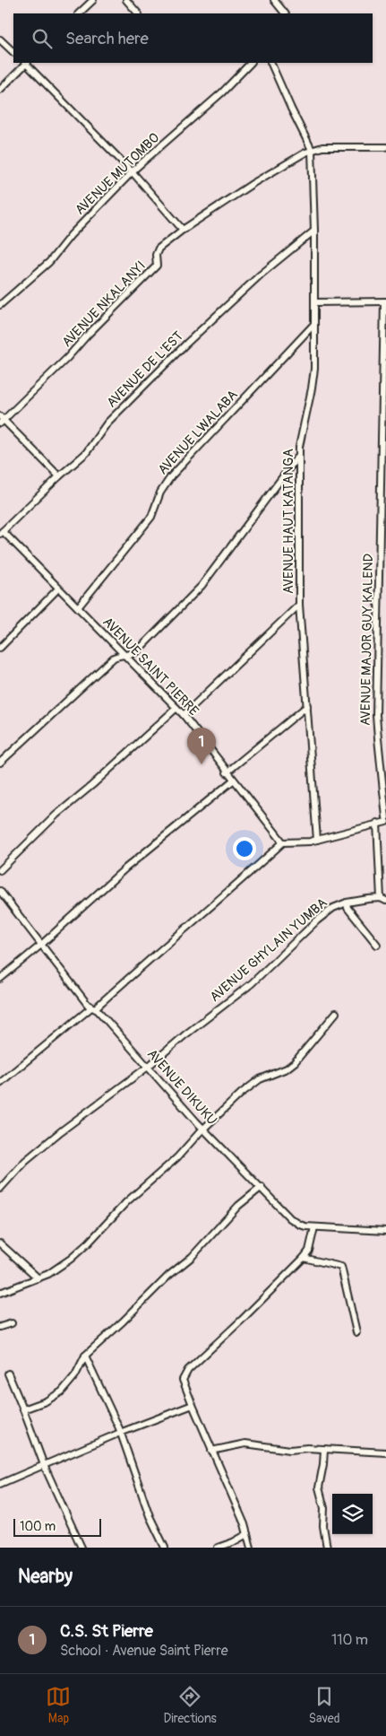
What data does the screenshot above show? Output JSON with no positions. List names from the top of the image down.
{
  "streets": {
    "street": [
      "AVENUE MUTOMBO",
      "AVENUE NKALANYI",
      "AVENUE DE L'EST",
      "AVENUE LWALABA",
      "AVENUE HAUT KATANGA",
      "AVENUE MAJOR GUY KALEND",
      "AVENUE SAINT PIERRE",
      "AVENUE GHYLAIN YUMBA",
      "AVENUE DIKUKU"
    ]
  },
  "crossings": [
    ["AVENUE NKALANYI", "AVENUE HAUT KATANGA"],
    ["AVENUE DE L'EST", "AVENUE HAUT KATANGA"],
    ["AVENUE DE L'EST", "AVENUE SAINT PIERRE"],
    ["AVENUE LWALABA", "AVENUE HAUT KATANGA"],
    ["AVENUE LWALABA", "AVENUE SAINT PIERRE"],
    ["AVENUE GHYLAIN YUMBA", "AVENUE DIKUKU"]
  ],
  "scale_bar": "100 m",
  "page": {
    "search": "Search here",
    "pins": "1",
    "scale": "100 m",
    "heading": "Nearby",
    "list": [
      {
        "mark": "1",
        "name": "C.S. St Pierre",
        "note": "School · Avenue Saint Pierre",
        "value": "110 m"
      }
    ],
    "nav": ["Map", "Directions", "Saved"]
  }
}
